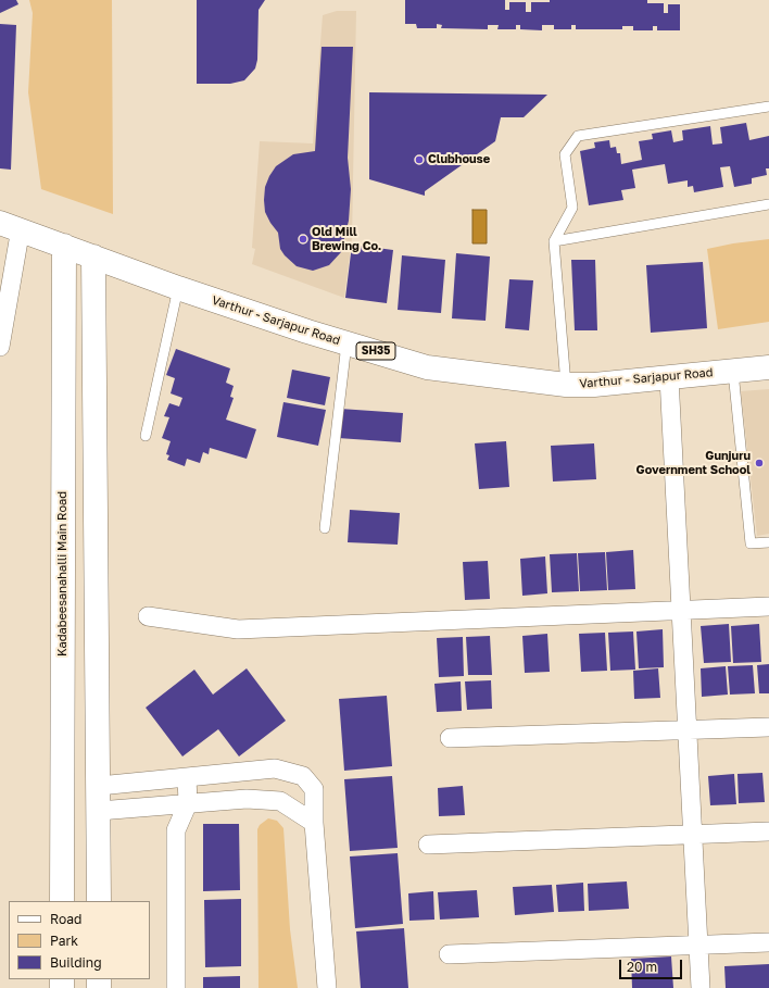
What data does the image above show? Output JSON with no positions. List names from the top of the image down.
{
  "streets": {
    "main road": ["Varthur - Sarjapur Road", "SH35", "Kadabeesanahalli Main Road"]
  },
  "crossings": [
    ["Varthur - Sarjapur Road", "Kadabeesanahalli Main Road"]
  ],
  "places": ["Clubhouse", "Old Mill Brewing Co.", "Gunjuru Government School"],
  "legend": ["Road", "Park", "Building"],
  "scale_bar": "20 m"
}
